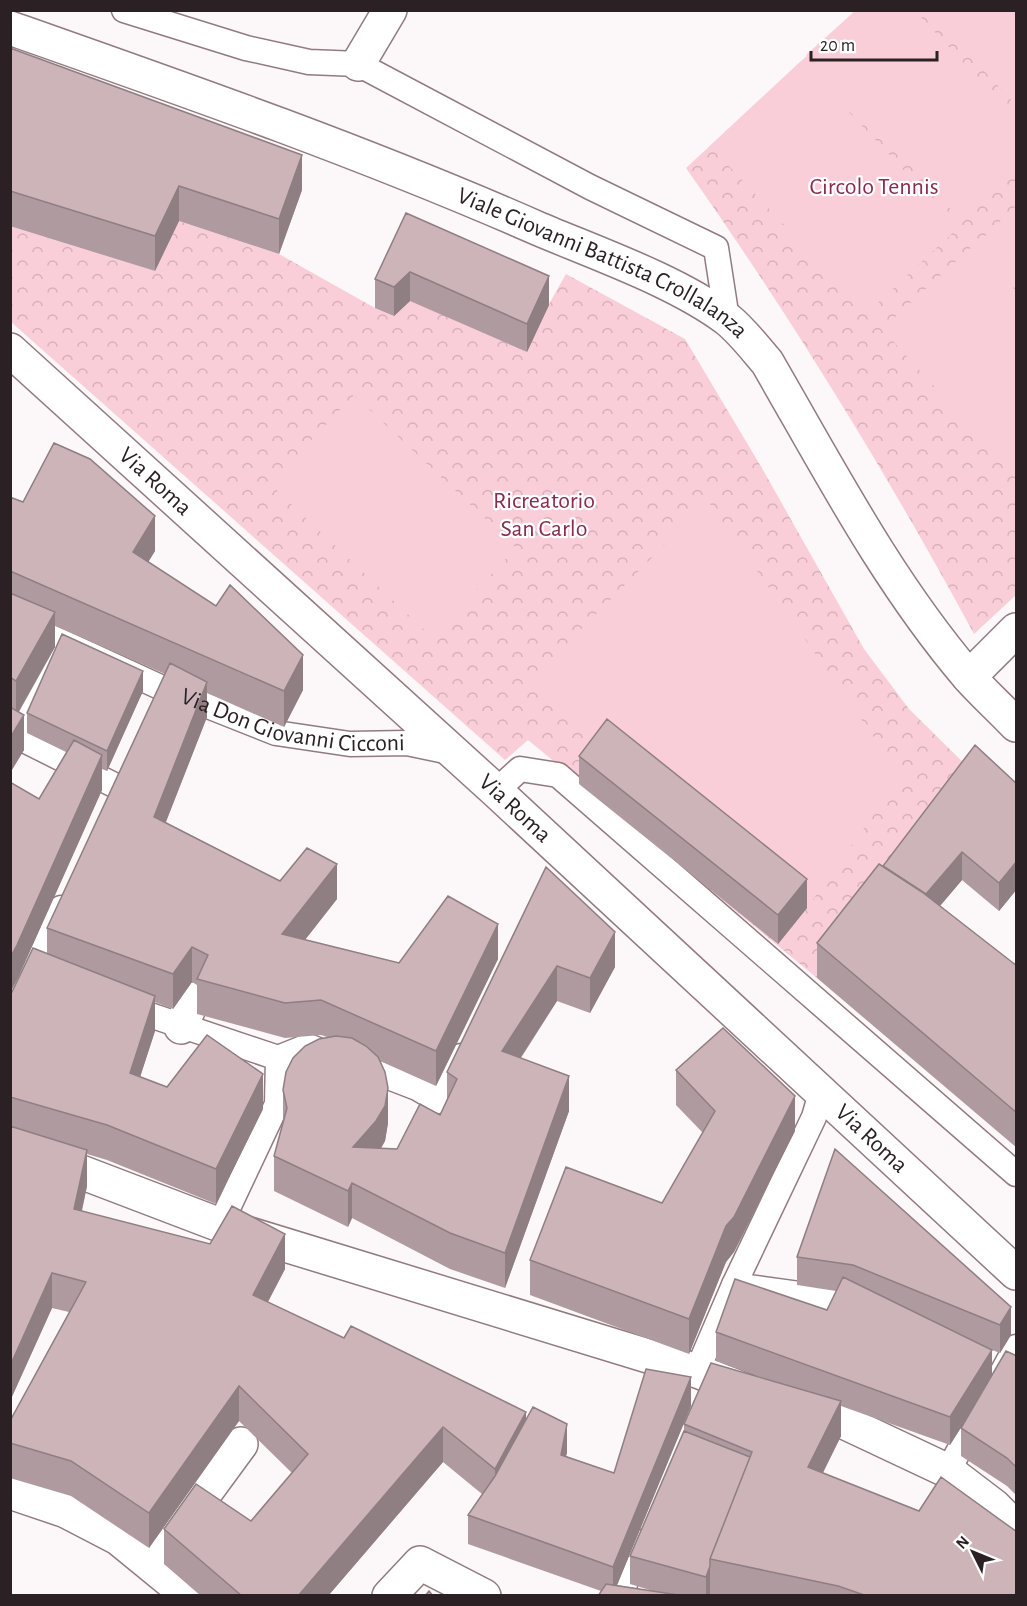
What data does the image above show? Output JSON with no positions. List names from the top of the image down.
{
  "streets": {
    "street": ["Viale Giovanni Battista Crollalanza", "Via Roma"],
    "lane": ["Via Don Giovanni Cicconi"]
  },
  "crossings": [
    ["Via Roma", "Via Don Giovanni Cicconi"]
  ],
  "parks": ["Circolo Tennis", "Ricreatorio San Carlo"],
  "scale_bar": "20 m",
  "north": "top left"
}
